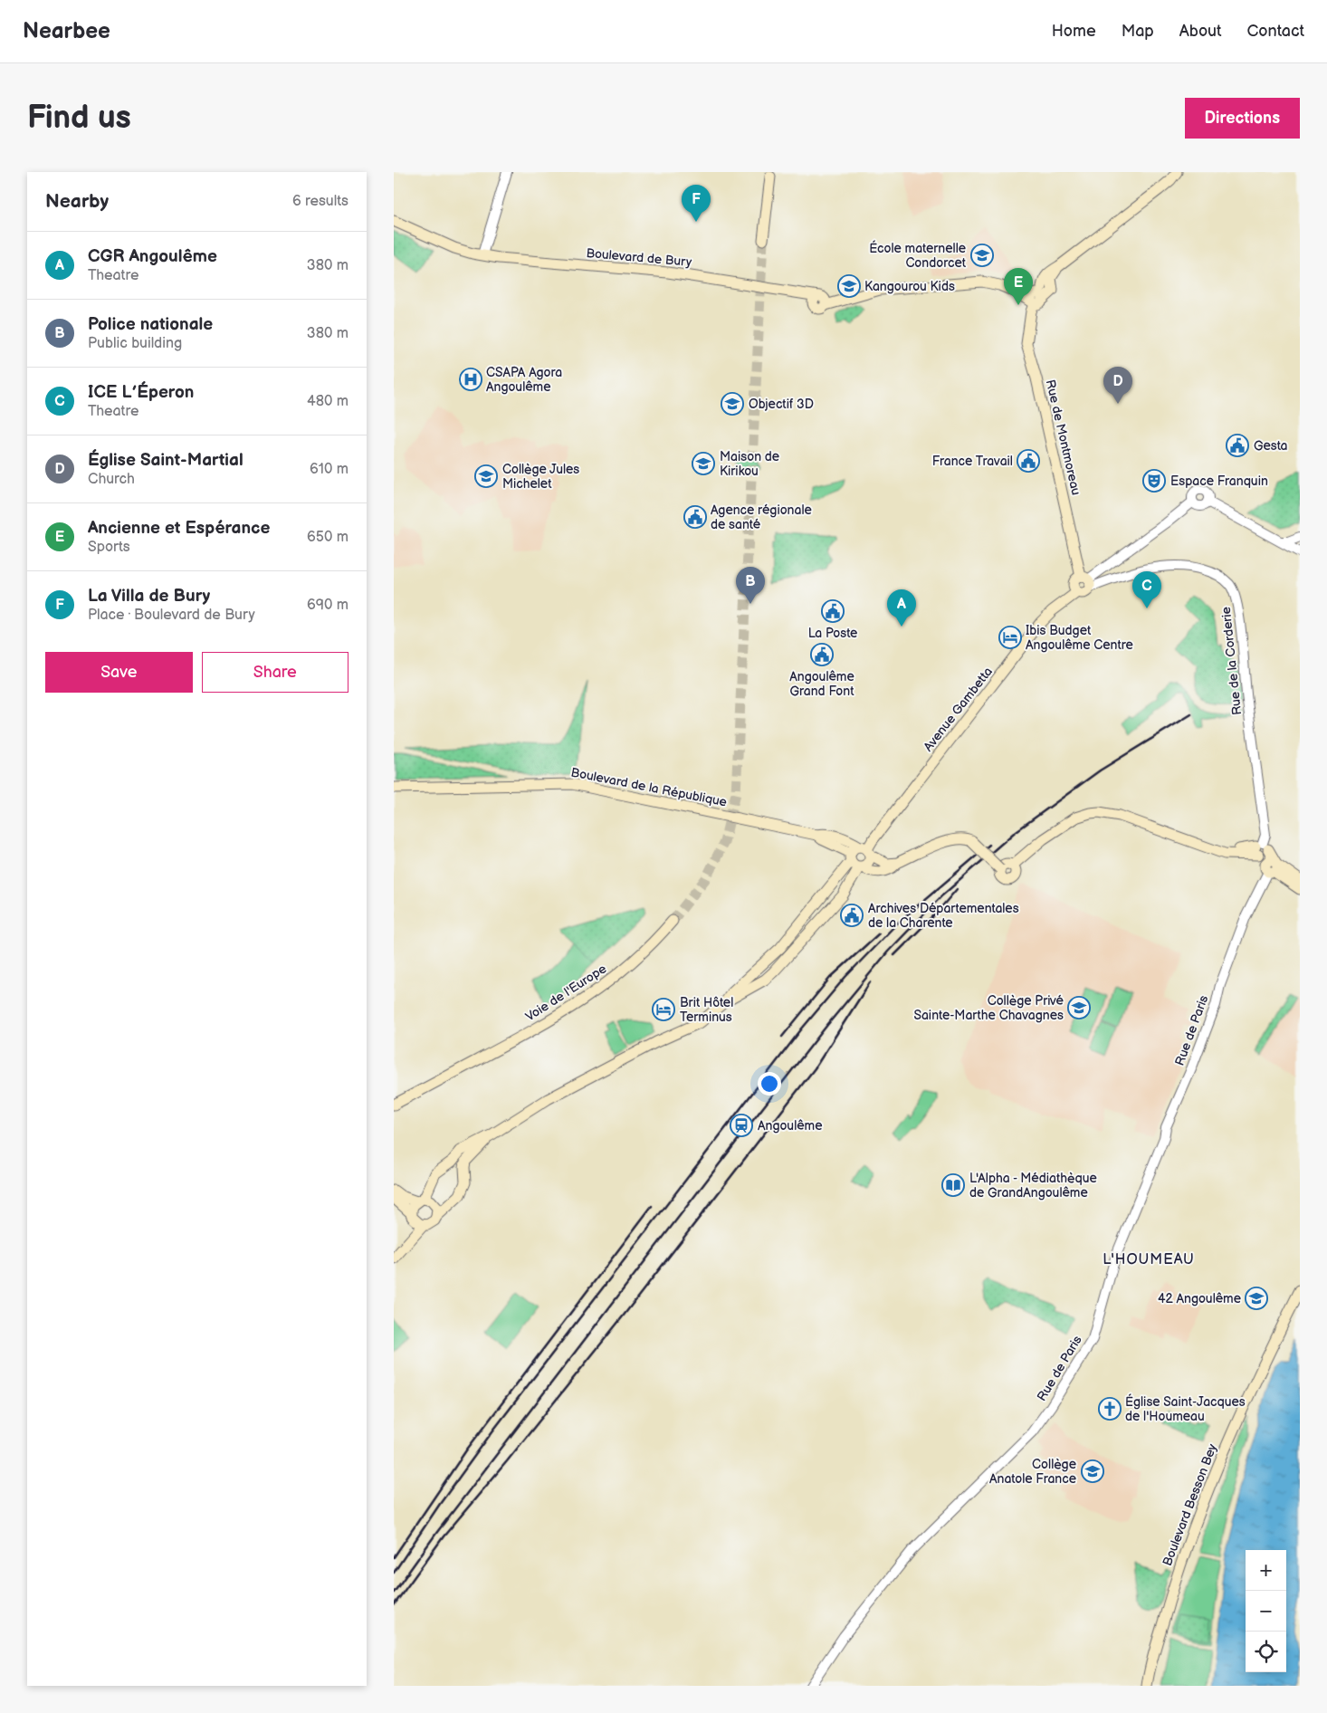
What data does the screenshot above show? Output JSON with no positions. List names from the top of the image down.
{
  "streets": {
    "main road": [
      "Boulevard de Bury",
      "Rue de Montmoreau",
      "Avenue Gambetta",
      "Boulevard de la République",
      "Voie de l'Europe",
      "Boulevard Besson Bey"
    ],
    "street": ["Rue de la Corderie", "Rue de Paris"]
  },
  "crossings": [
    ["Boulevard de Bury", "Rue de Montmoreau"],
    ["Rue de Montmoreau", "Rue de la Corderie"],
    ["Rue de Montmoreau", "Avenue Gambetta"],
    ["Rue de la Corderie", "Avenue Gambetta"],
    ["Avenue Gambetta", "Boulevard de la République"]
  ],
  "districts": ["L'HOUMEAU"],
  "places": {
    "school or university": [
      "École maternelle Condorcet",
      "Kangourou Kids",
      "Objectif 3D",
      "Maison de Kirikou",
      "Collège Jules Michelet",
      "Collège Privé Sainte-Marthe Chavagnes",
      "42 Angoulême",
      "Collège Anatole France"
    ],
    "hospital": ["CSAPA Agora Angoulême"],
    "public building": [
      "Gesta",
      "France Travail",
      "Agence régionale de santé",
      "La Poste",
      "Angoulême Grand Font",
      "Archives Départementales de la Charente"
    ],
    "theatre": ["Espace Franquin"],
    "hotel": ["Ibis Budget Angoulême Centre", "Brit Hôtel Terminus"],
    "station": ["Angoulême"],
    "library": ["L'Alpha - Médiathèque de GrandAngoulême"],
    "church": ["Église Saint-Jacques de l'Houmeau"]
  },
  "page": {
    "header": "Nearbee",
    "nav": [
      "Home",
      "Map",
      "About",
      "Contact"
    ],
    "buttons": [
      "Directions",
      ["Save", "Share"]
    ],
    "title": "Find us",
    "heading": ["Nearby", "6 results"],
    "pins": [
      "F",
      "E",
      "D",
      "B",
      "C",
      "A"
    ],
    "list": [
      {
        "mark": "A",
        "name": "CGR Angoulême",
        "note": "Theatre",
        "value": "380 m"
      },
      {
        "mark": "B",
        "name": "Police nationale",
        "note": "Public building",
        "value": "380 m"
      },
      {
        "mark": "C",
        "name": "ICE L’Éperon",
        "note": "Theatre",
        "value": "480 m"
      },
      {
        "mark": "D",
        "name": "Église Saint-Martial",
        "note": "Church",
        "value": "610 m"
      },
      {
        "mark": "E",
        "name": "Ancienne et Espérance",
        "note": "Sports",
        "value": "650 m"
      },
      {
        "mark": "F",
        "name": "La Villa de Bury",
        "note": "Place · Boulevard de Bury",
        "value": "690 m"
      }
    ],
    "map_buttons": ["+", "−"]
  }
}
